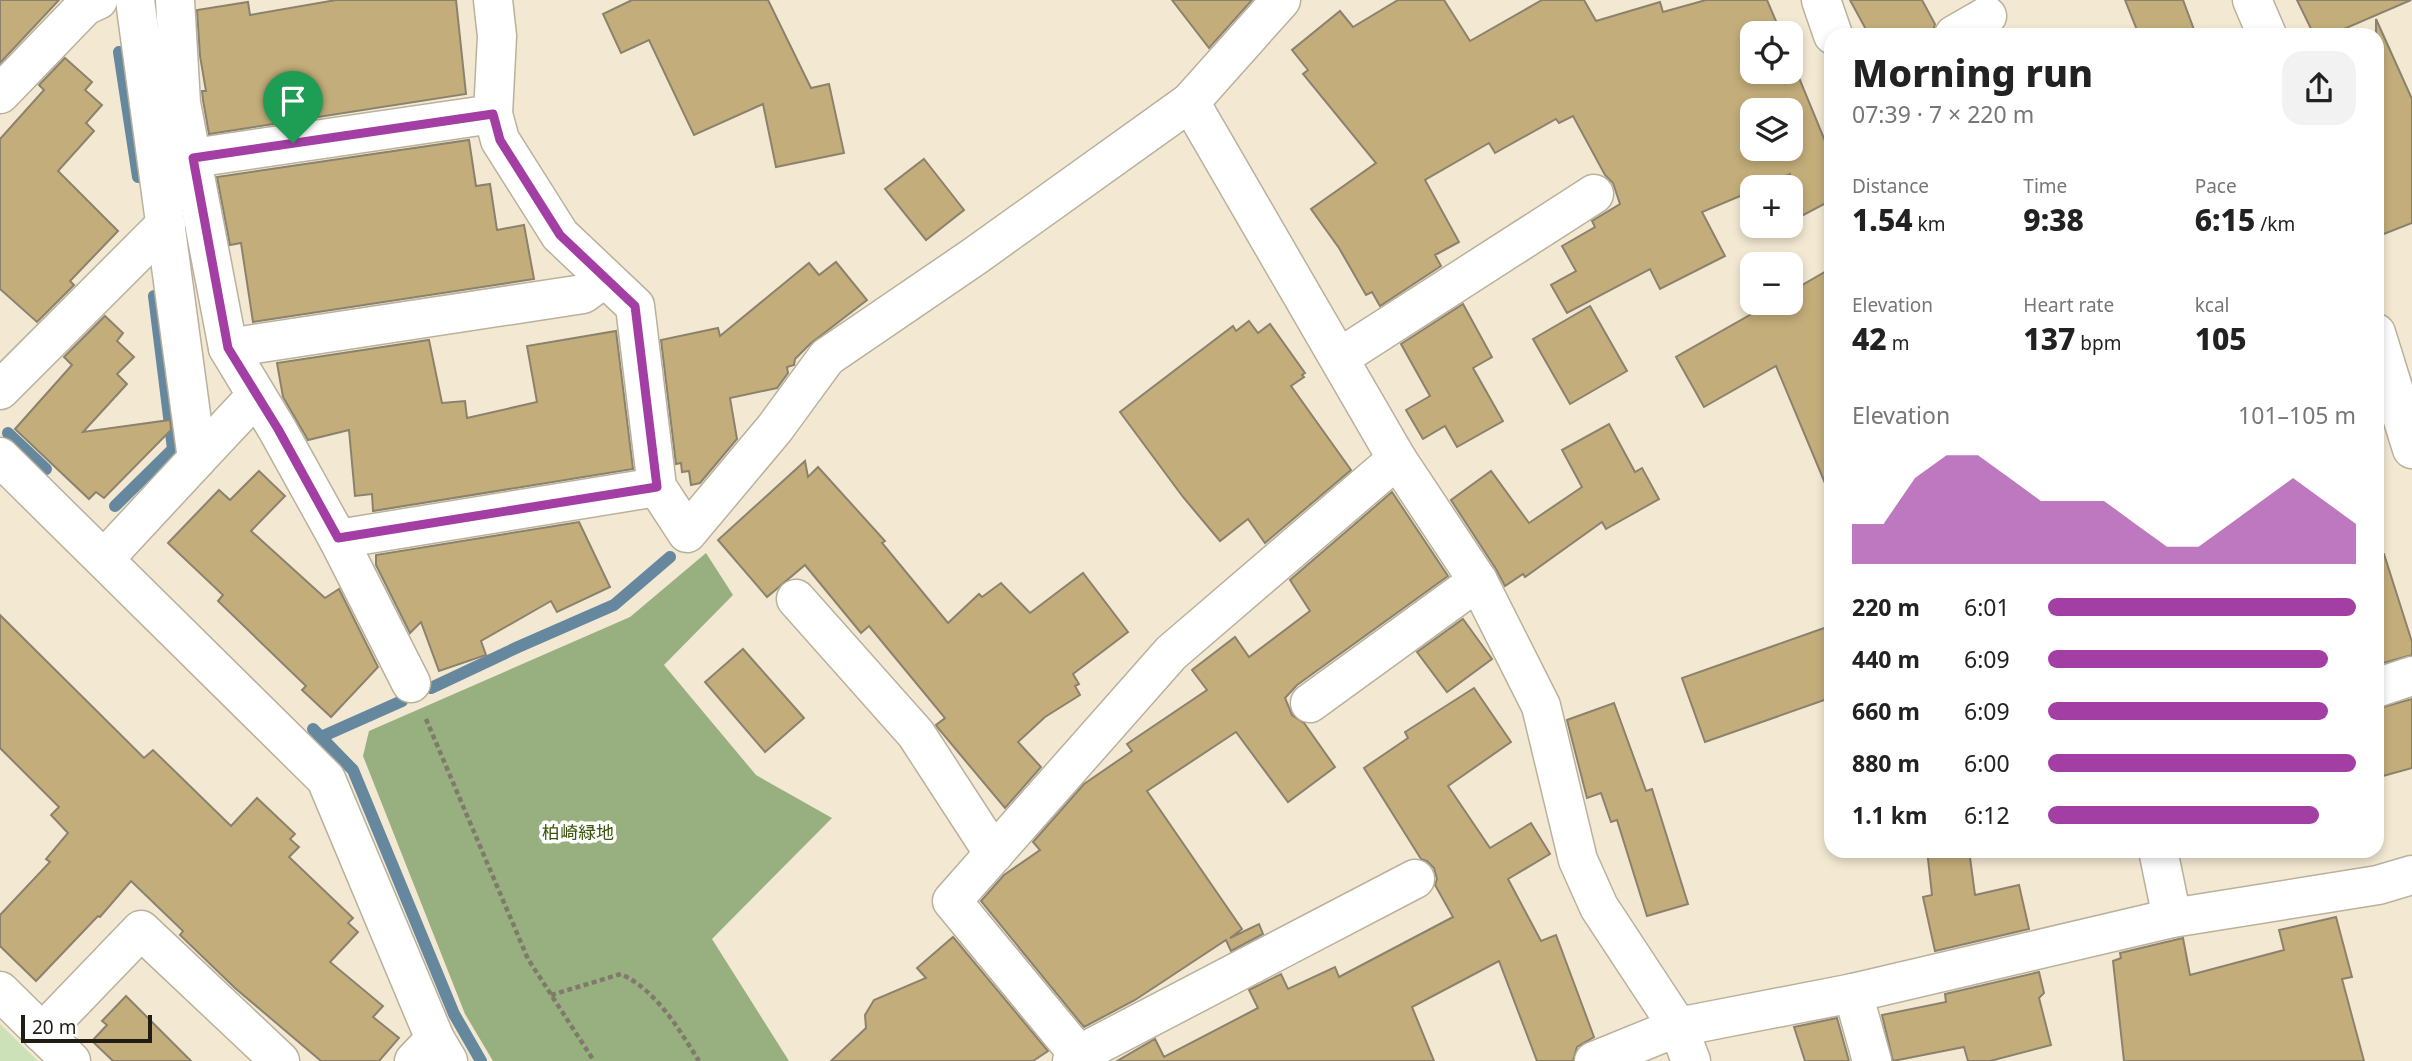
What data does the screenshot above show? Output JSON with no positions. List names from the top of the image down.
{
  "parks": ["柏崎緑地"],
  "scale_bar": "20 m",
  "page": {
    "map_buttons": ["+", "−"],
    "heading": ["Morning run", "07:39 · 7 × 220 m"],
    "stats": [
      ["Distance", "1.54 km"],
      ["Time", "9:38"],
      ["Pace", "6:15 /km"],
      ["Elevation", "42 m"],
      ["Heart rate", "137 bpm"],
      ["kcal", "105"]
    ],
    "chart": ["Elevation", "101–105 m"],
    "list": [
      {
        "name": "220 m",
        "note": "6:01"
      },
      {
        "name": "440 m",
        "note": "6:09"
      },
      {
        "name": "660 m",
        "note": "6:09"
      },
      {
        "name": "880 m",
        "note": "6:00"
      },
      {
        "name": "1.1 km",
        "note": "6:12"
      }
    ],
    "scale": "20 m"
  }
}
